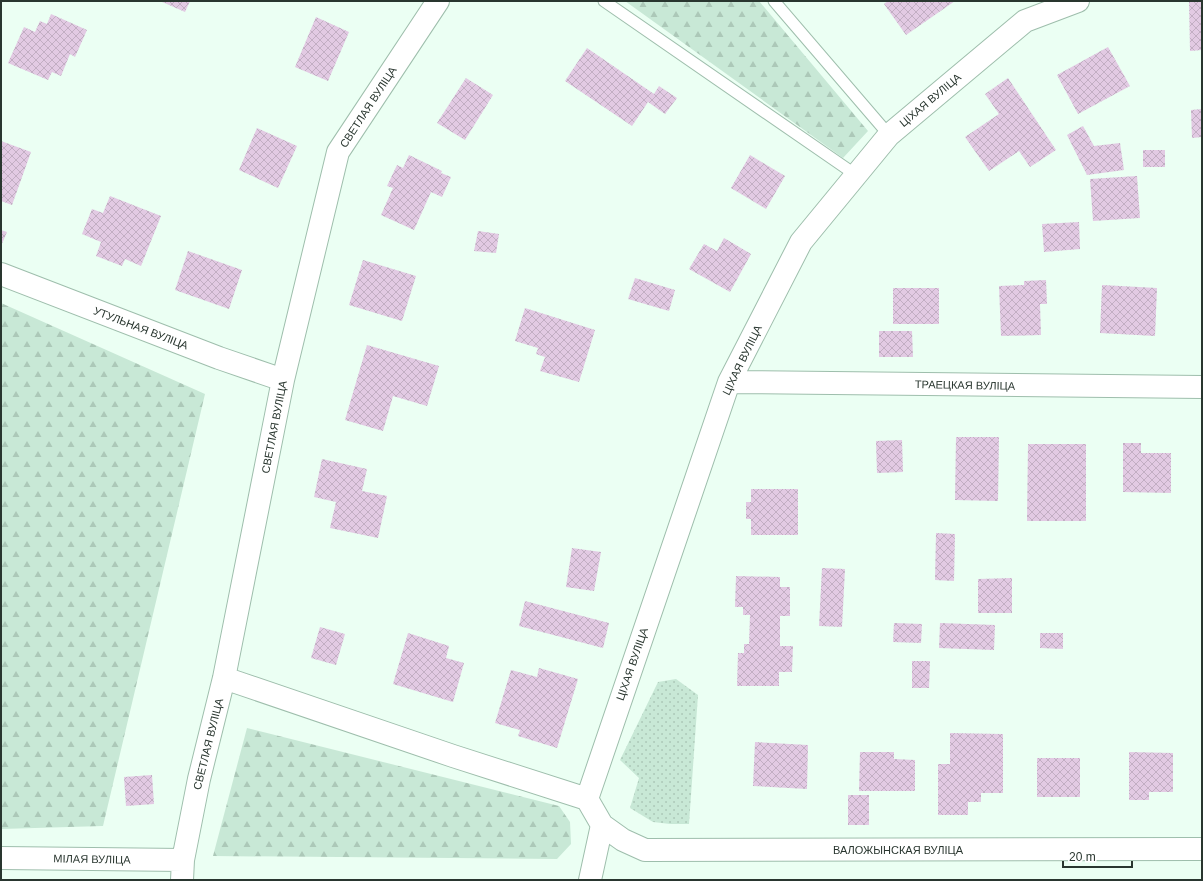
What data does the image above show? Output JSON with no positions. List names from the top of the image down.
{
  "streets": {
    "street": [
      "ЦІХАЯ ВУЛІЦА",
      "СВЕТЛАЯ ВУЛІЦА",
      "УТУЛЬНАЯ ВУЛІЦА",
      "ТРАЕЦКАЯ ВУЛІЦА",
      "ВАЛОЖЫНСКАЯ ВУЛІЦА",
      "МІЛАЯ ВУЛІЦА"
    ]
  },
  "crossings": [
    ["ЦІХАЯ ВУЛІЦА", "ТРАЕЦКАЯ ВУЛІЦА"],
    ["СВЕТЛАЯ ВУЛІЦА", "УТУЛЬНАЯ ВУЛІЦА"],
    ["СВЕТЛАЯ ВУЛІЦА", "МІЛАЯ ВУЛІЦА"]
  ],
  "scale_bar": "20 m"
}
